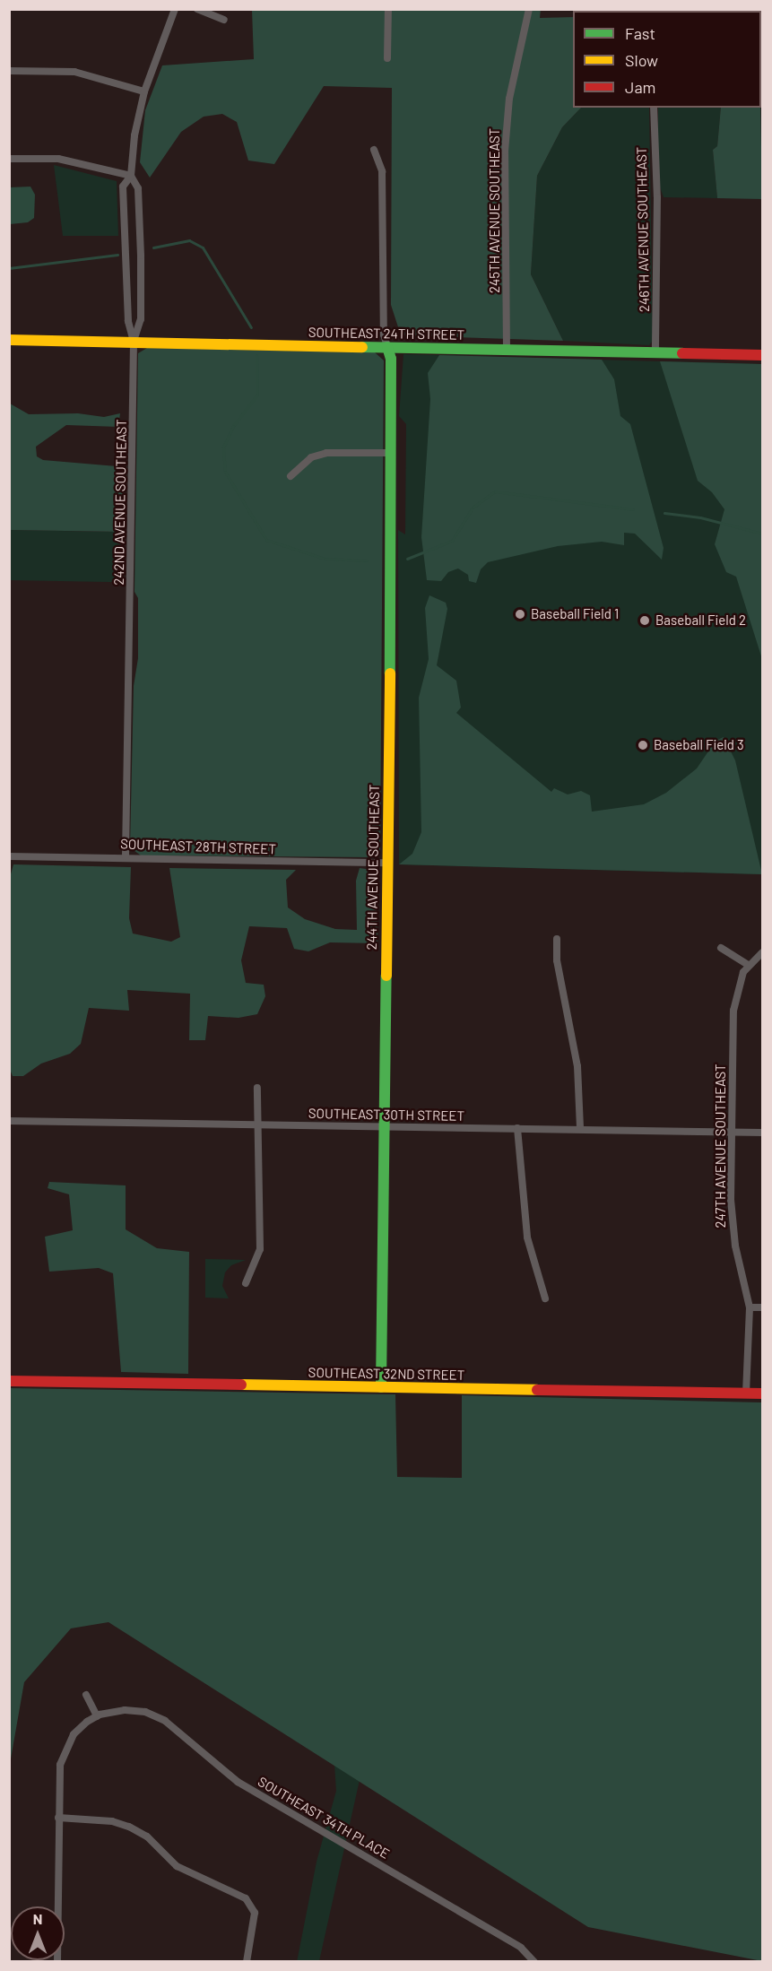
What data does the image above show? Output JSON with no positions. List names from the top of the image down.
{
  "streets": {
    "street": [
      "245TH AVENUE SOUTHEAST",
      "246TH AVENUE SOUTHEAST",
      "SOUTHEAST 24TH STREET",
      "242ND AVENUE SOUTHEAST",
      "SOUTHEAST 28TH STREET",
      "244TH AVENUE SOUTHEAST",
      "SOUTHEAST 30TH STREET",
      "247TH AVENUE SOUTHEAST",
      "SOUTHEAST 32ND STREET",
      "SOUTHEAST 34TH PLACE"
    ]
  },
  "crossings": [
    ["245TH AVENUE SOUTHEAST", "SOUTHEAST 24TH STREET"],
    ["246TH AVENUE SOUTHEAST", "SOUTHEAST 24TH STREET"],
    ["SOUTHEAST 24TH STREET", "242ND AVENUE SOUTHEAST"],
    ["SOUTHEAST 24TH STREET", "244TH AVENUE SOUTHEAST"],
    ["242ND AVENUE SOUTHEAST", "SOUTHEAST 28TH STREET"],
    ["SOUTHEAST 28TH STREET", "244TH AVENUE SOUTHEAST"],
    ["244TH AVENUE SOUTHEAST", "SOUTHEAST 30TH STREET"],
    ["244TH AVENUE SOUTHEAST", "SOUTHEAST 32ND STREET"],
    ["SOUTHEAST 30TH STREET", "247TH AVENUE SOUTHEAST"],
    ["247TH AVENUE SOUTHEAST", "SOUTHEAST 32ND STREET"]
  ],
  "places": ["Baseball Field 1", "Baseball Field 2", "Baseball Field 3"],
  "legend": ["Fast", "Slow", "Jam"],
  "north": "top"
}
